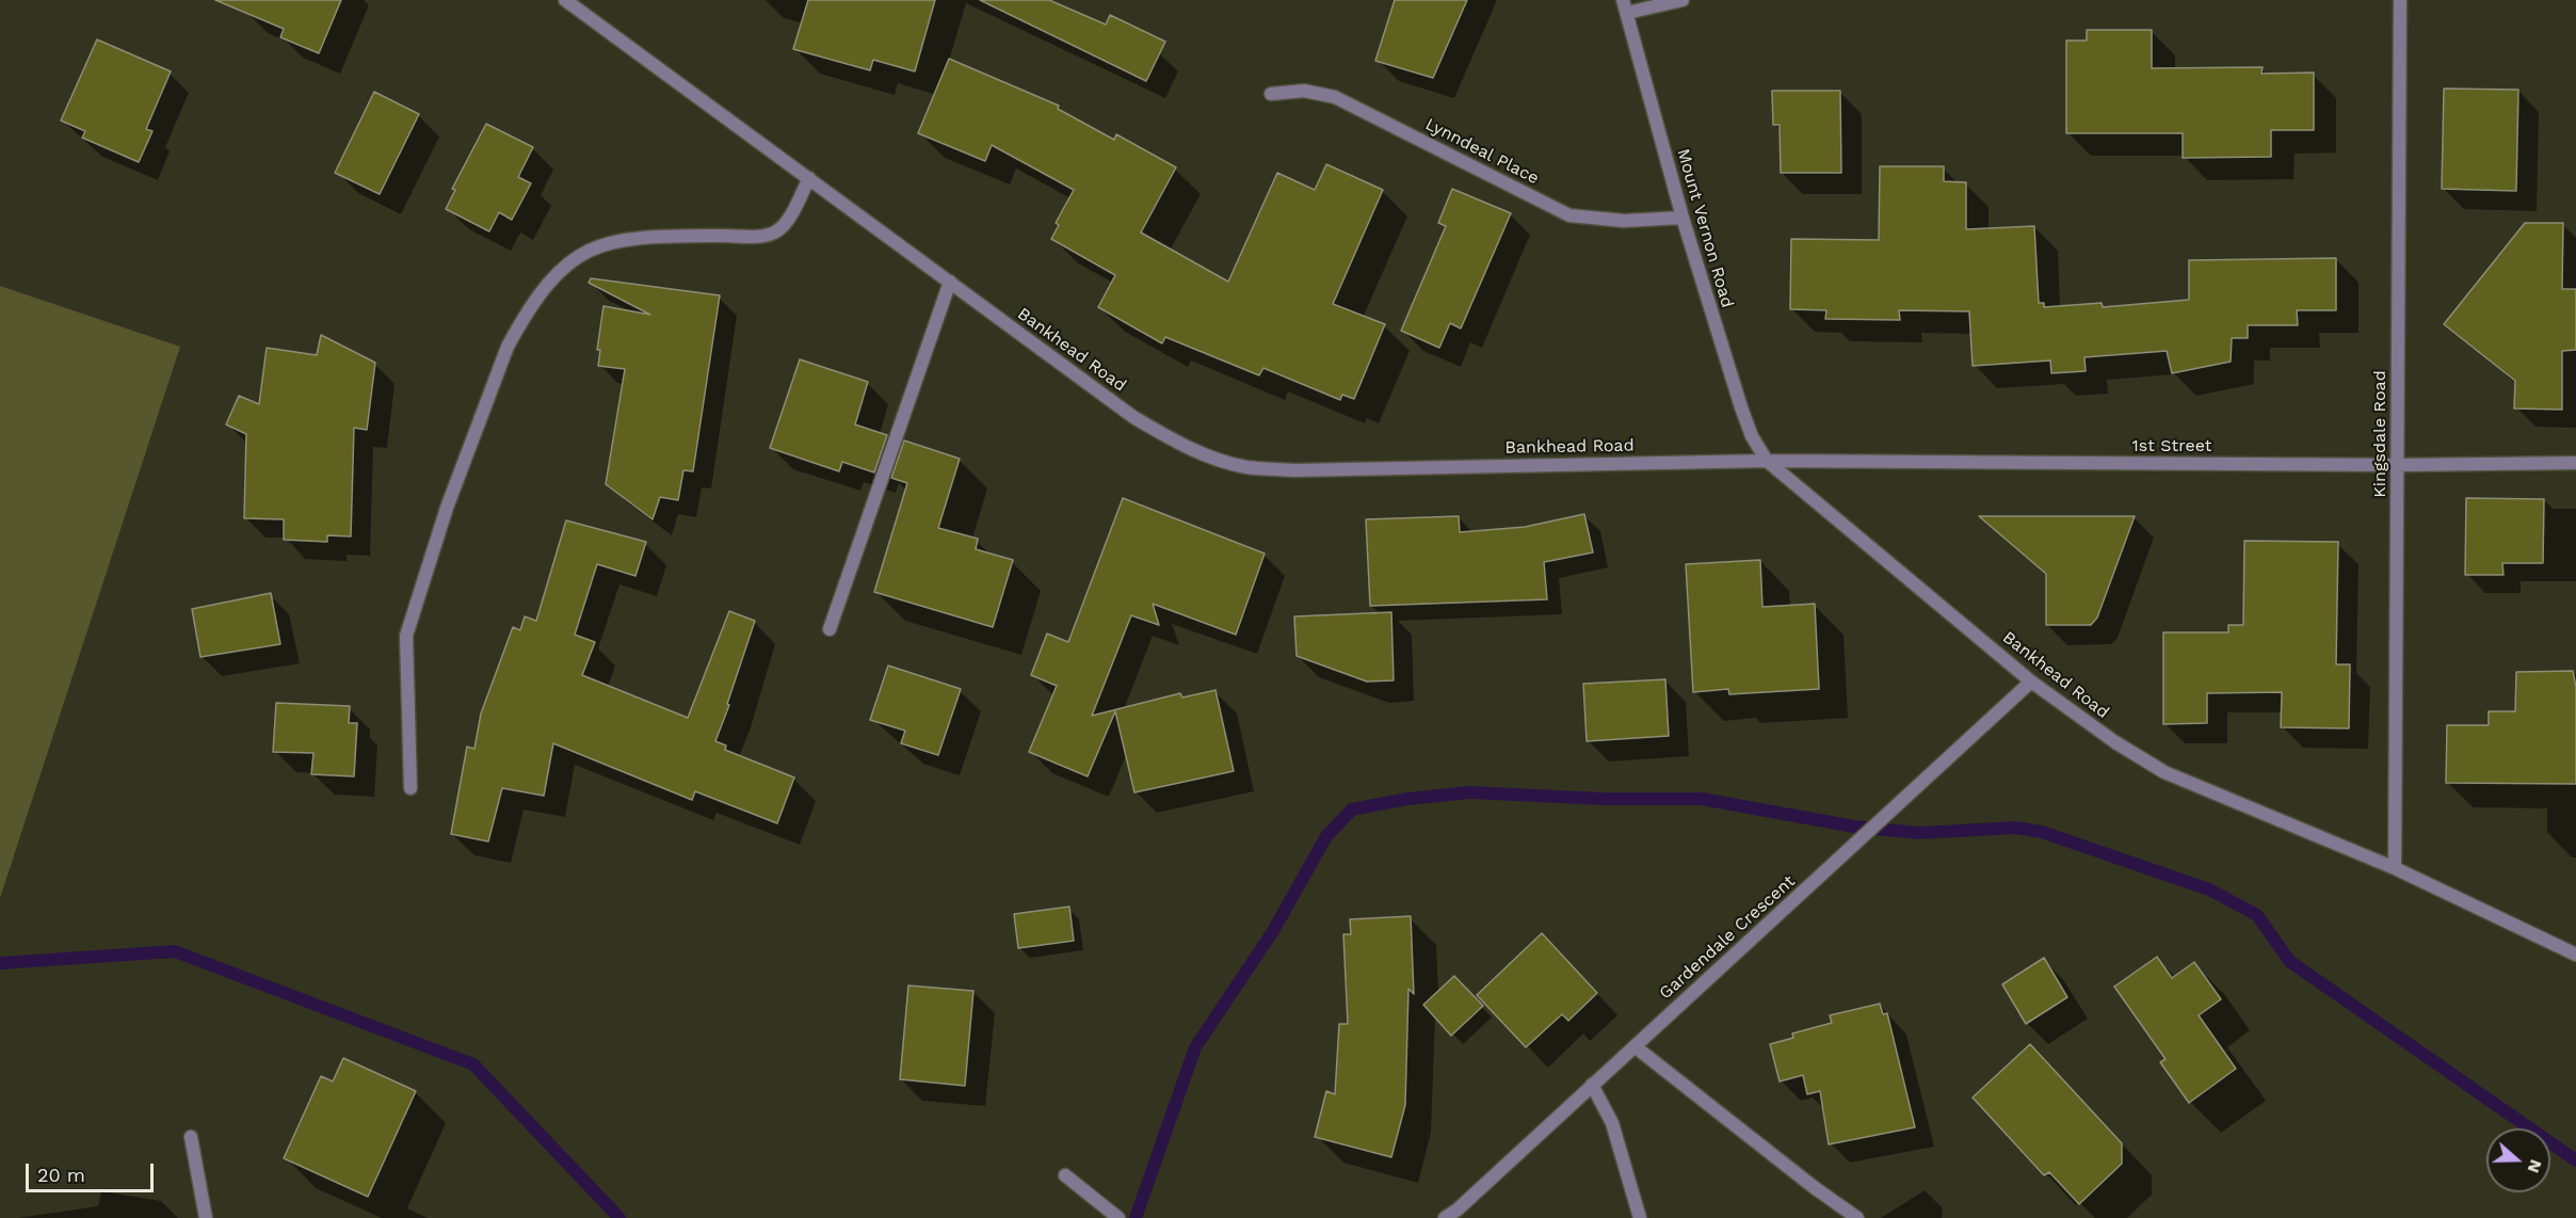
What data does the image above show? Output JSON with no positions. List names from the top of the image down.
{
  "streets": {
    "street": [
      "Lynndeal Place",
      "Mount Vernon Road",
      "Bankhead Road",
      "Kingsdale Road",
      "1st Street",
      "Gardendale Crescent"
    ]
  },
  "crossings": [
    ["Lynndeal Place", "Mount Vernon Road"],
    ["Mount Vernon Road", "Bankhead Road"],
    ["Mount Vernon Road", "1st Street"],
    ["Bankhead Road", "Kingsdale Road"],
    ["Bankhead Road", "1st Street"],
    ["Bankhead Road", "Gardendale Crescent"],
    ["Kingsdale Road", "1st Street"]
  ],
  "scale_bar": "20 m",
  "north": "right"
}
